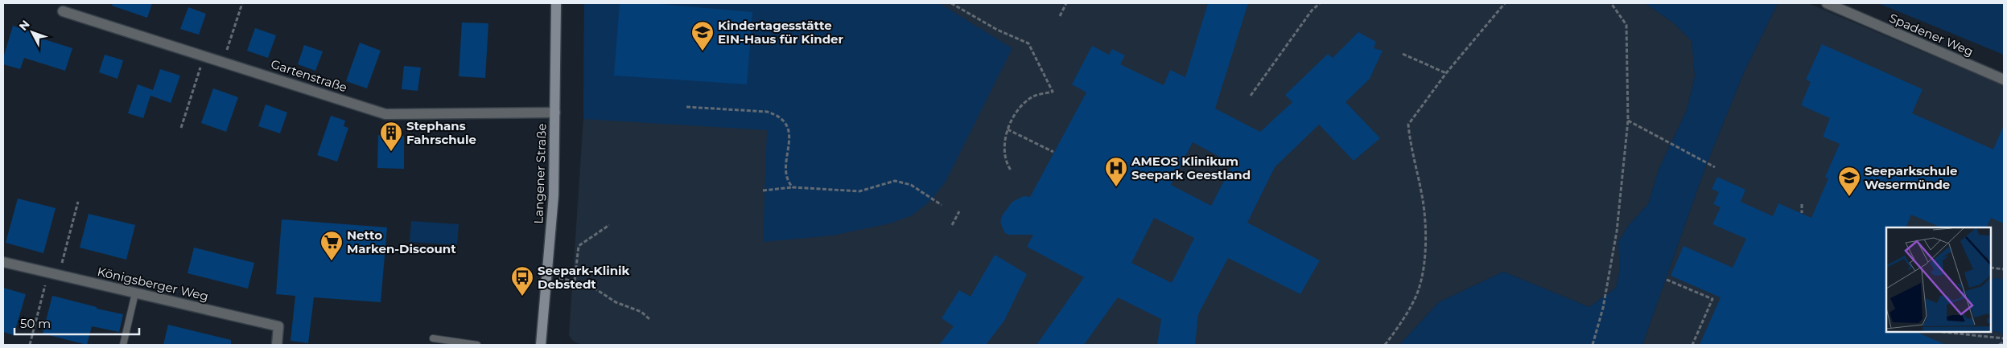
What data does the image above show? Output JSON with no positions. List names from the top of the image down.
{
  "streets": {
    "main road": ["Langener Straße"],
    "street": ["Spadener Weg", "Gartenstraße", "Königsberger Weg"]
  },
  "crossings": [
    ["Gartenstraße", "Langener Straße"]
  ],
  "places": {
    "school or university": ["Kindertagesstätte EIN-Haus für Kinder", "Seeparkschule Wesermünde"],
    "building": ["Stephans Fahrschule"],
    "hospital": ["AMEOS Klinikum Seepark Geestland"],
    "supermarket": ["Netto Marken-Discount"],
    "bus stop": ["Seepark-Klinik Debstedt"]
  },
  "scale_bar": "50 m",
  "north": "top left"
}
